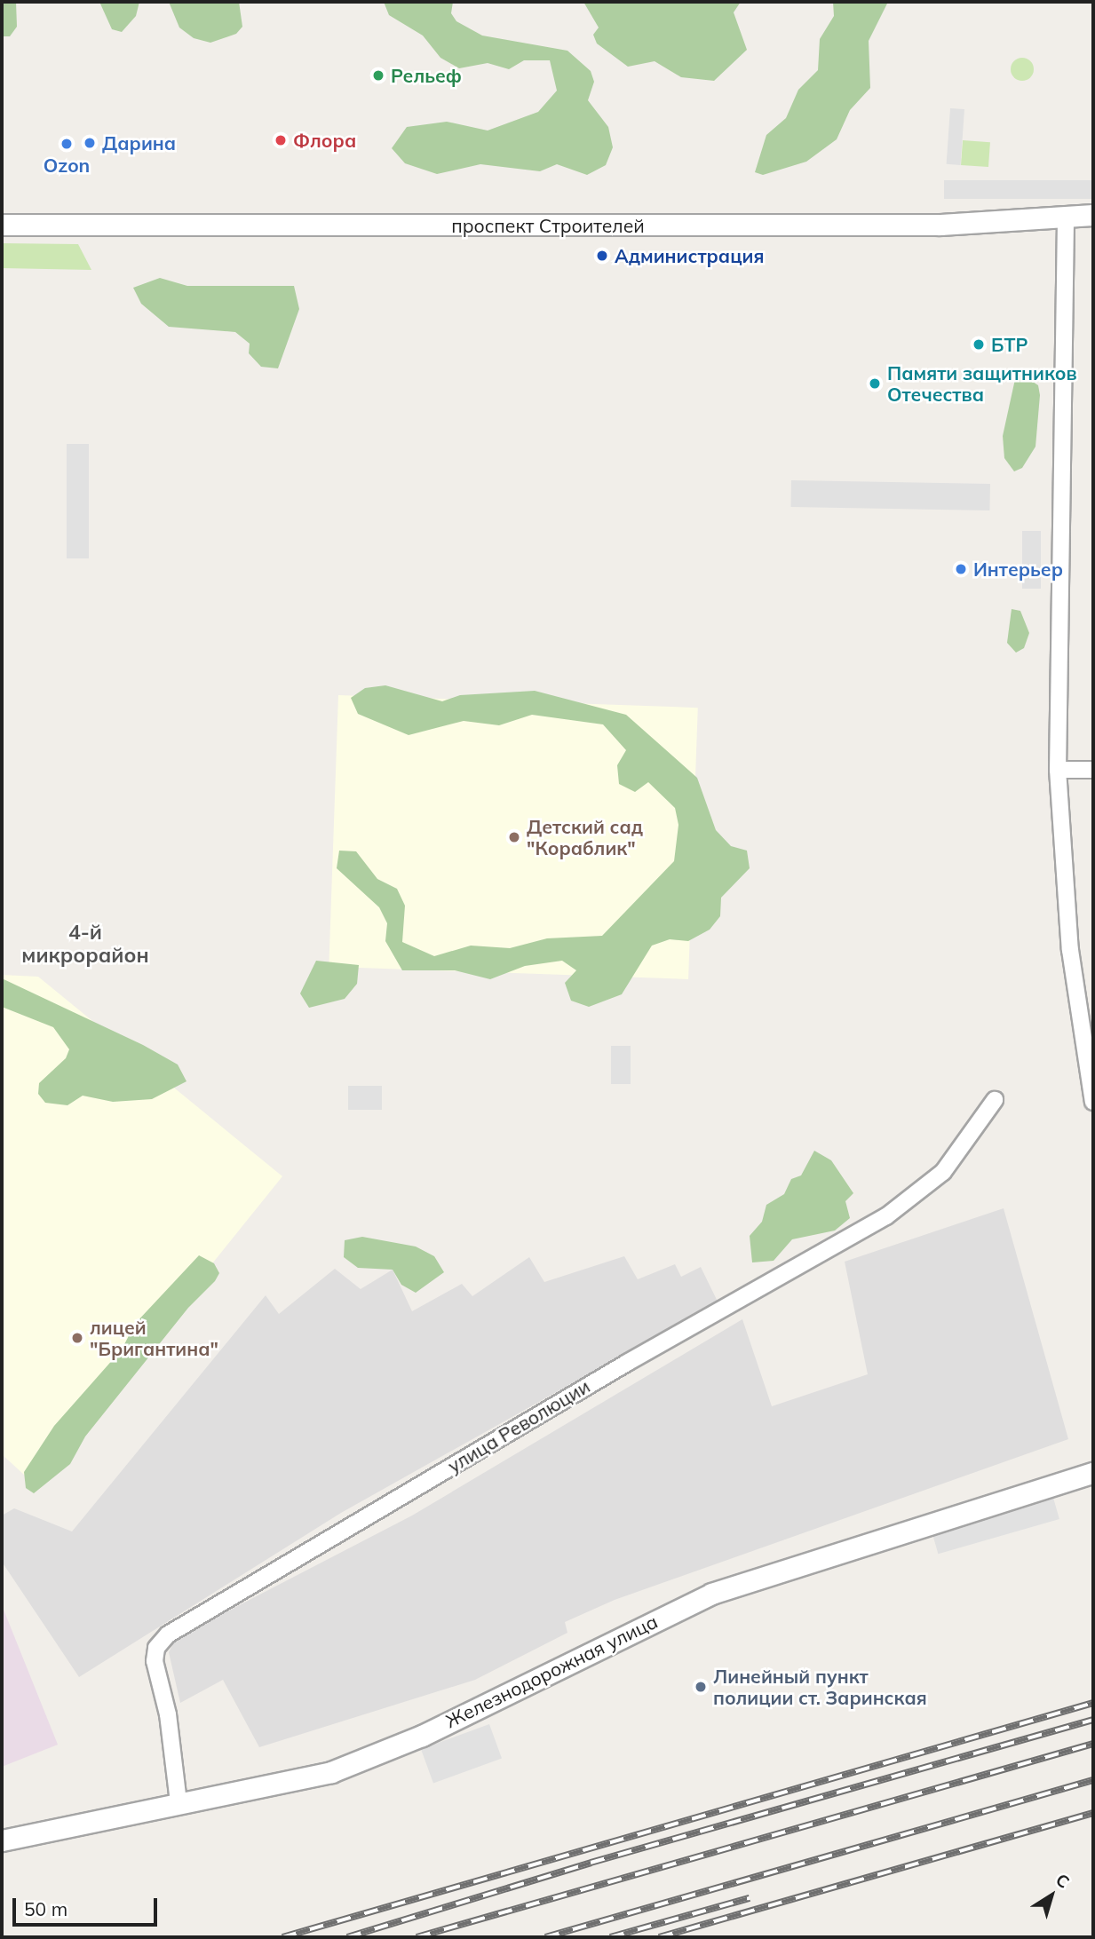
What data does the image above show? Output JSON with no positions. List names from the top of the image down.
{
  "streets": {
    "street": ["проспект Строителей", "улица Революции", "Железнодорожная улица"]
  },
  "crossings": [
    ["улица Революции", "Железнодорожная улица"]
  ],
  "districts": ["4-й микрорайон"],
  "places": [
    "Рельеф",
    "Флора",
    "Дарина",
    "Ozon",
    "Администрация",
    "БТР",
    "Памяти защитников Отечества",
    "Интерьер",
    "Детский сад \"Кораблик\"",
    "лицей \"Бригантина\"",
    "Линейный пункт полиции ст. Заринская"
  ],
  "scale_bar": "50 m",
  "north": "top right"
}
